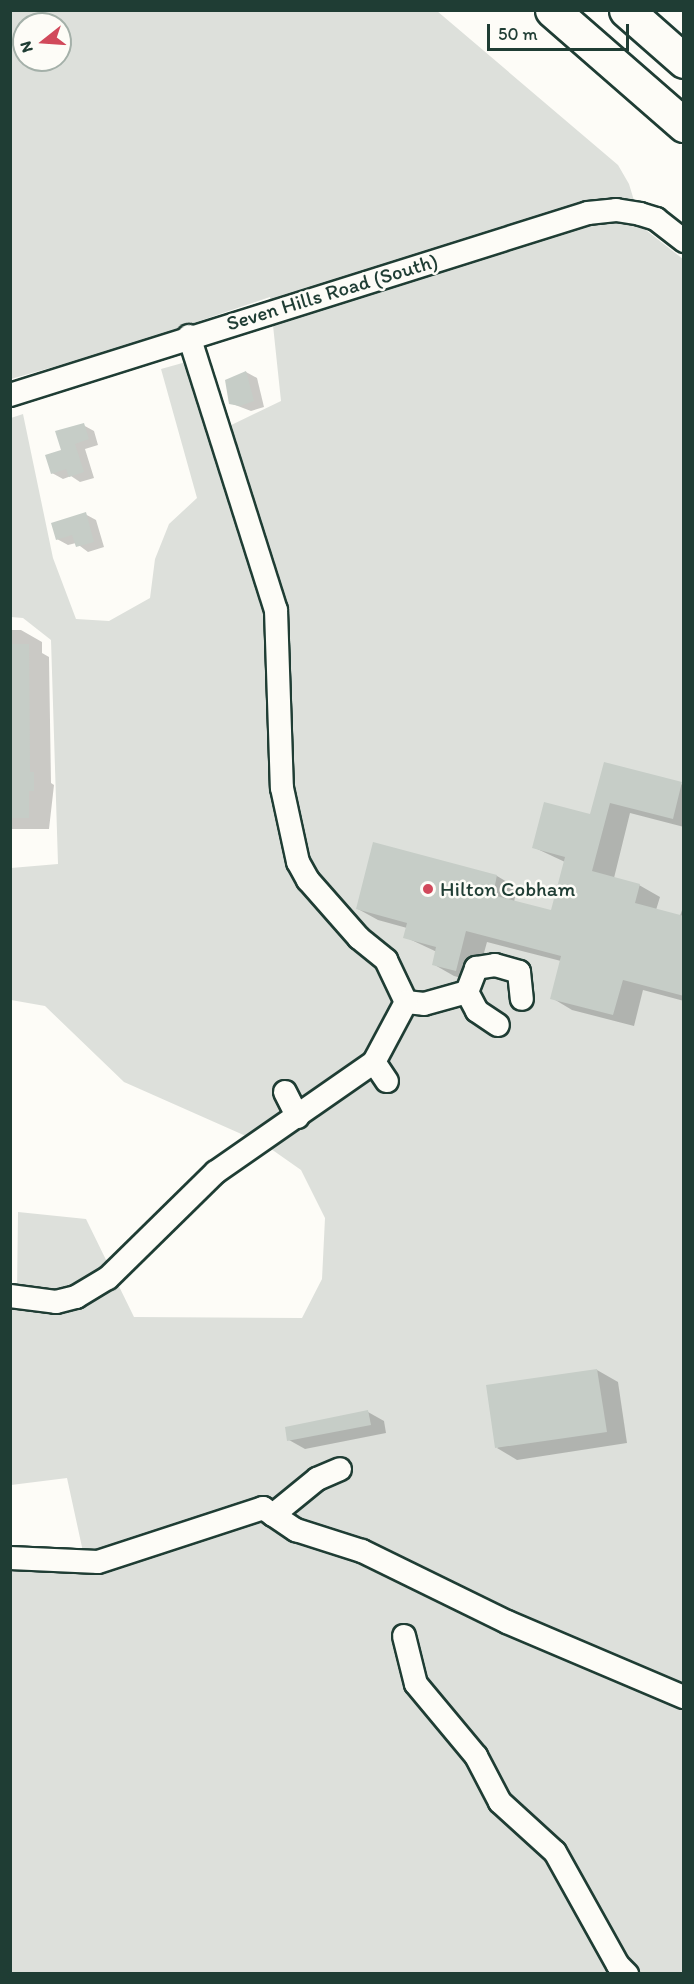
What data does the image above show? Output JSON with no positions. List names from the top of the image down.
{
  "streets": {
    "lane": ["Seven Hills Road (South)"]
  },
  "places": ["Hilton Cobham"],
  "scale_bar": "50 m",
  "north": "left"
}
